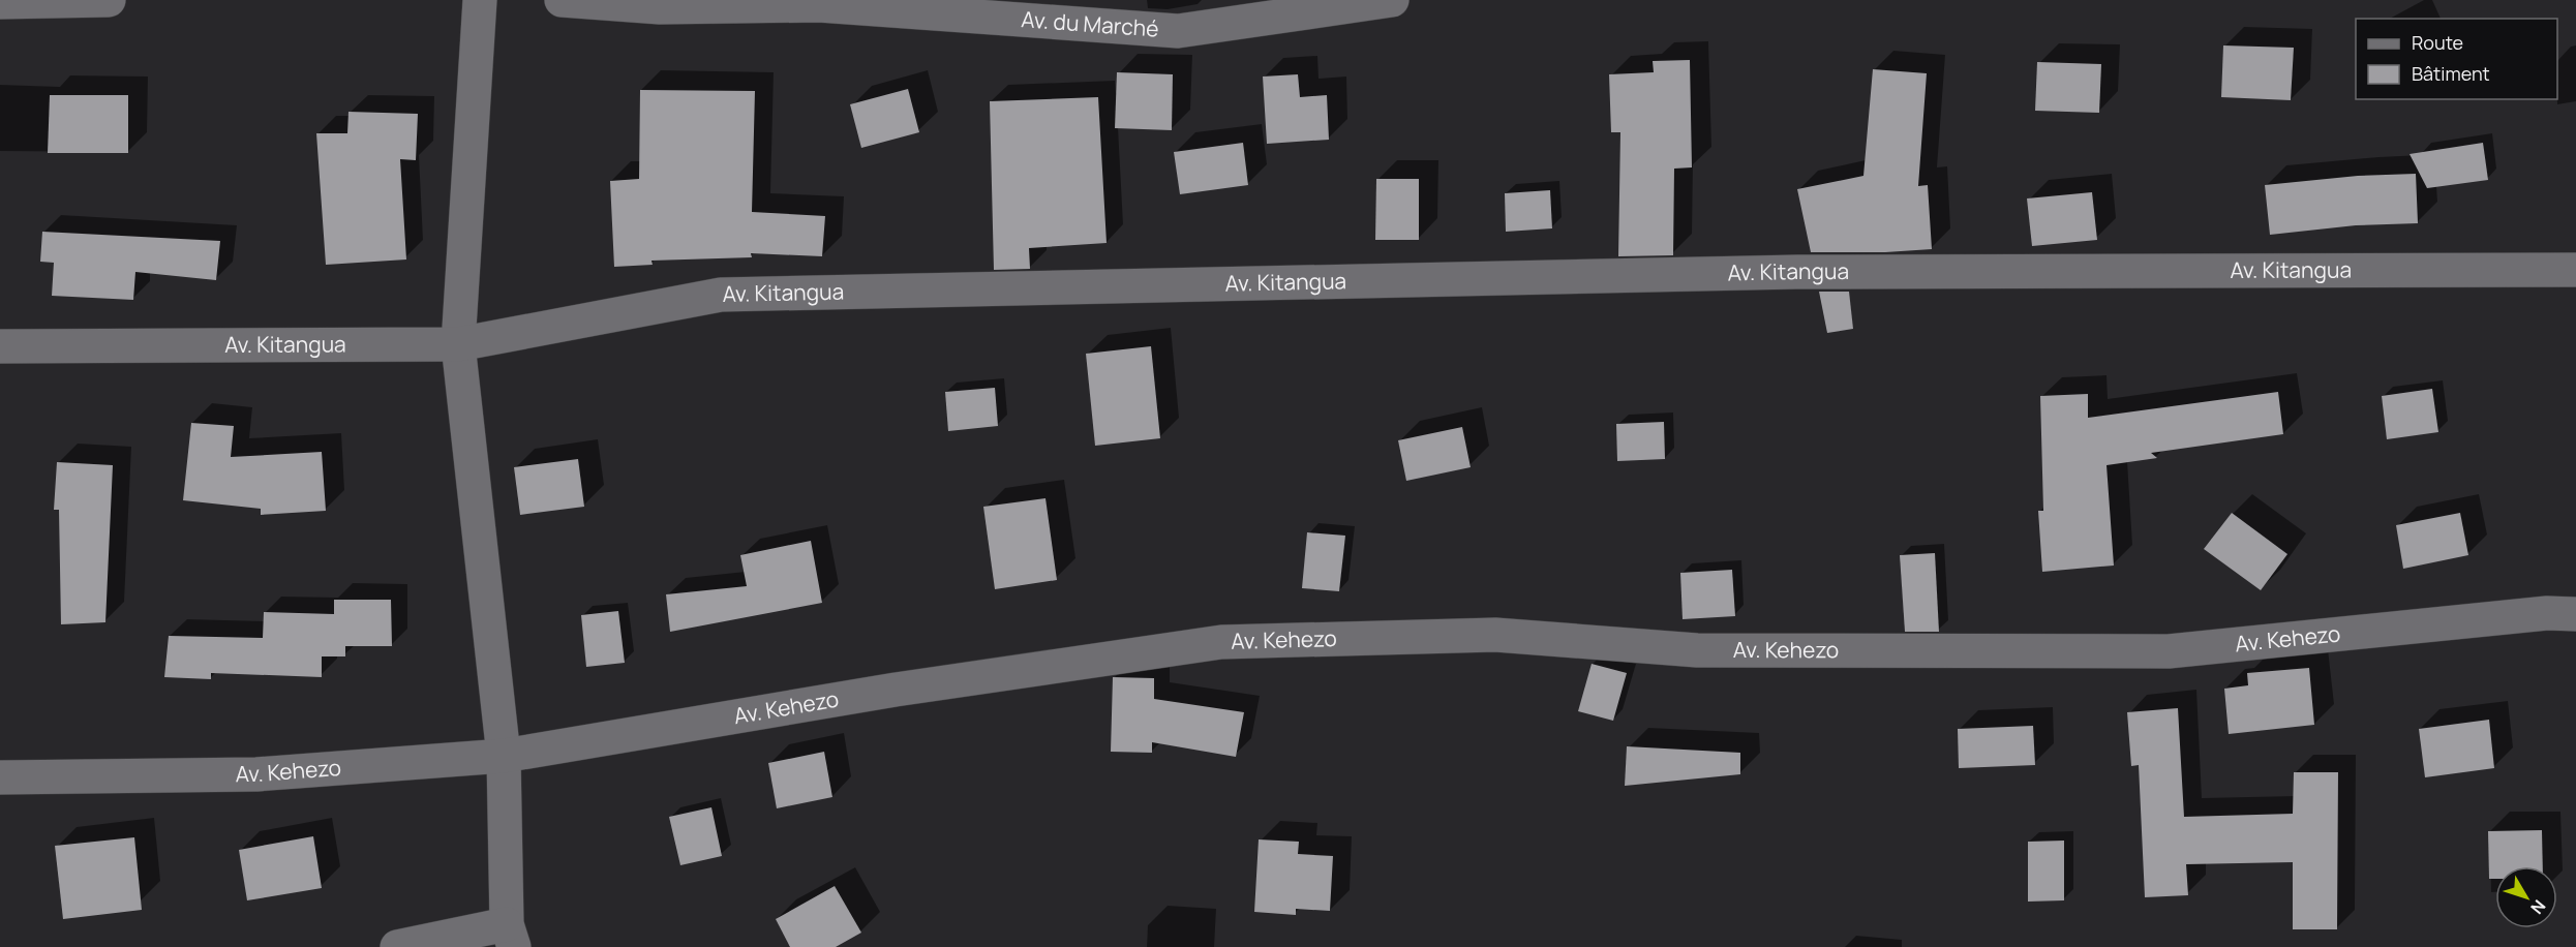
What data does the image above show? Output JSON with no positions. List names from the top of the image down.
{
  "streets": {
    "street": ["Av. du Marché", "Av. Kitangua", "Av. Kehezo"]
  },
  "legend": ["Route", "Bâtiment"],
  "north": "bottom right"
}
